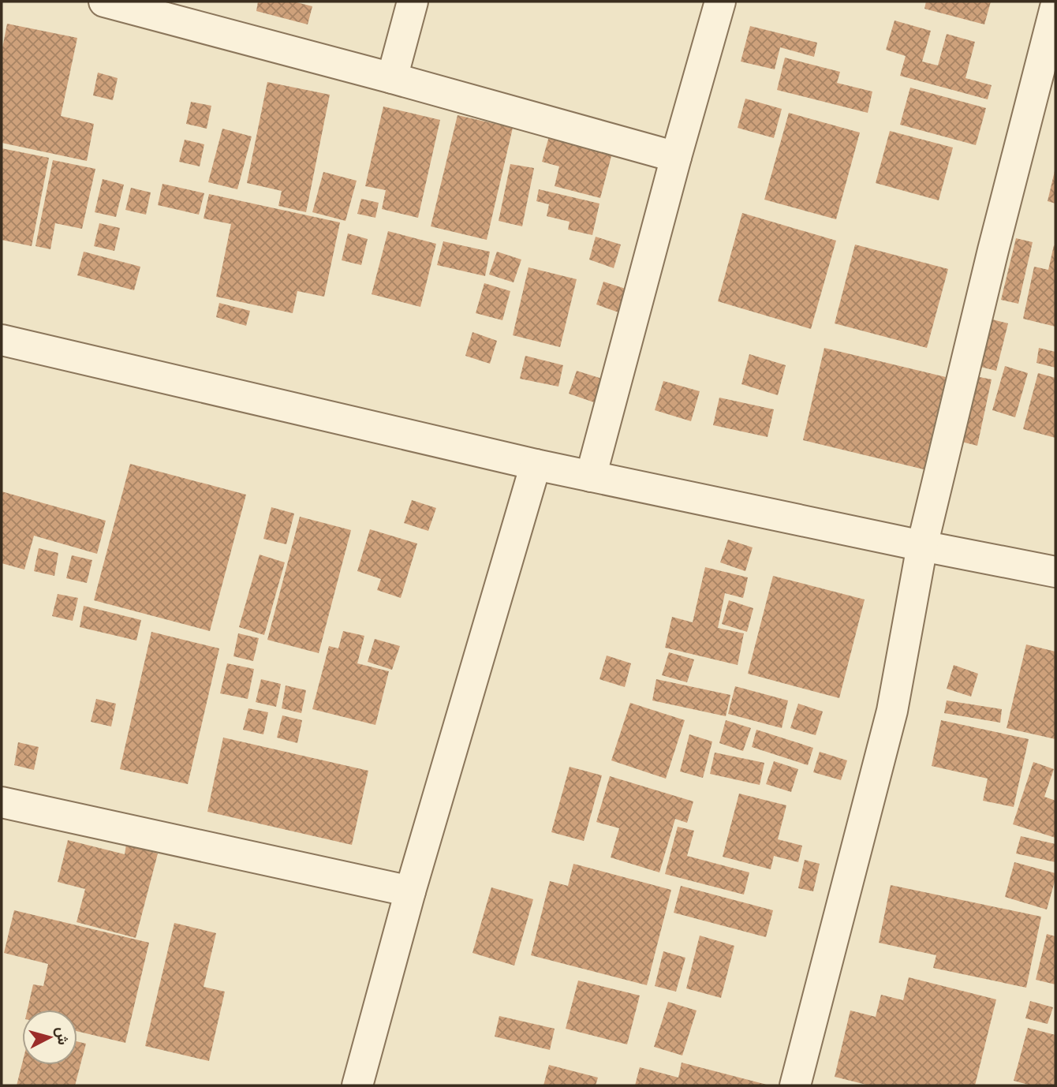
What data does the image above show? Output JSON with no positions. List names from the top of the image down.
{
  "north": "right"
}
